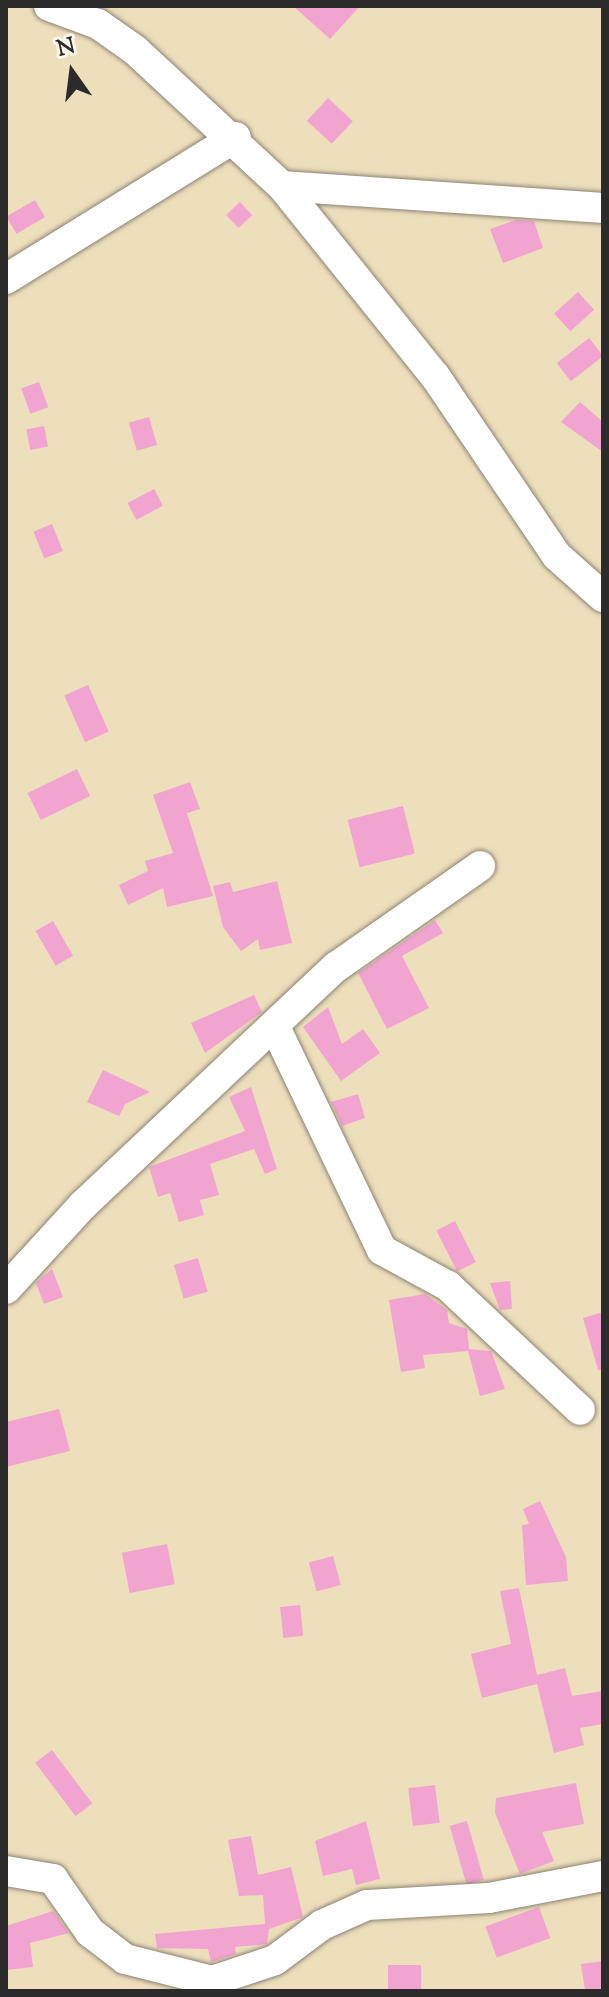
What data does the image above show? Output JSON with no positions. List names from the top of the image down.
{
  "north": "top"
}
